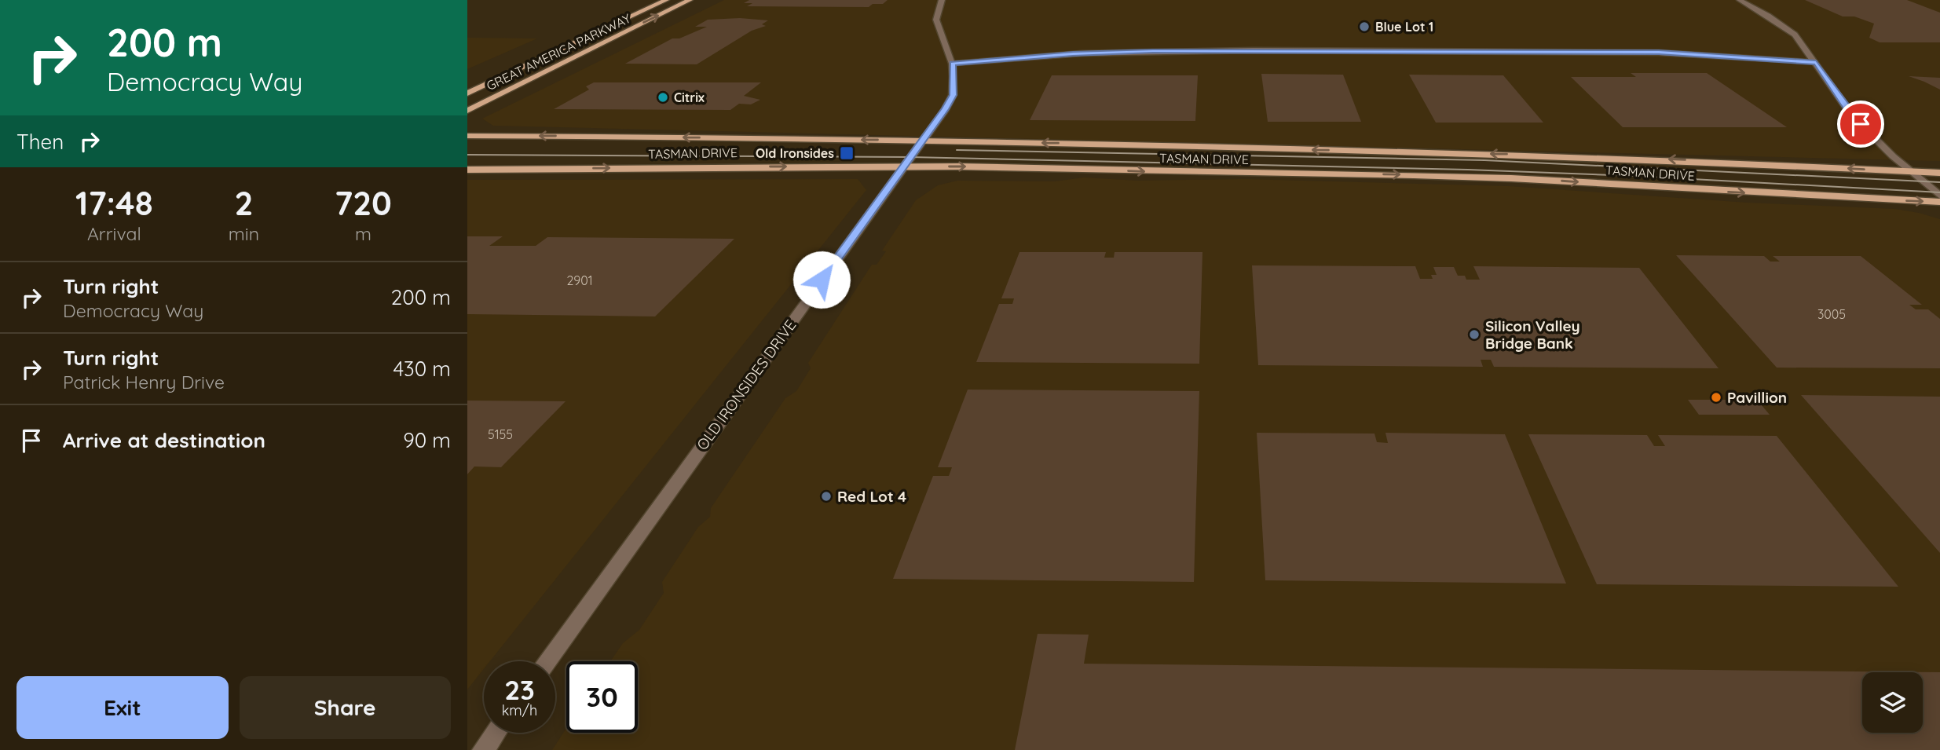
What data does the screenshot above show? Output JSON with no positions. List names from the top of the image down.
{
  "streets": {
    "main road": ["GREAT AMERICA PARKWAY", "TASMAN DRIVE"],
    "street": ["OLD IRONSIDES DRIVE"]
  },
  "crossings": [
    ["TASMAN DRIVE", "OLD IRONSIDES DRIVE"]
  ],
  "places": {
    "other": [
      "Blue Lot 1",
      "Citrix",
      "Silicon Valley Bridge Bank",
      "Pavillion",
      "Red Lot 4"
    ],
    "transit": ["Old Ironsides"]
  },
  "house_numbers": ["2901", "3005", "5155"],
  "page": {
    "turn": ["200 m", "Democracy Way"],
    "then": "Then",
    "eta": [
      "17:48",
      "Arrival",
      "2",
      "min",
      "720",
      "m"
    ],
    "list": [
      {
        "name": "Turn right",
        "note": "Democracy Way",
        "value": "200 m"
      },
      {
        "name": "Turn right",
        "note": "Patrick Henry Drive",
        "value": "430 m"
      },
      {
        "name": "Arrive at destination",
        "value": "90 m"
      }
    ],
    "speed": "23 km/h",
    "limit": "30",
    "buttons": ["Exit", "Share"]
  }
}
